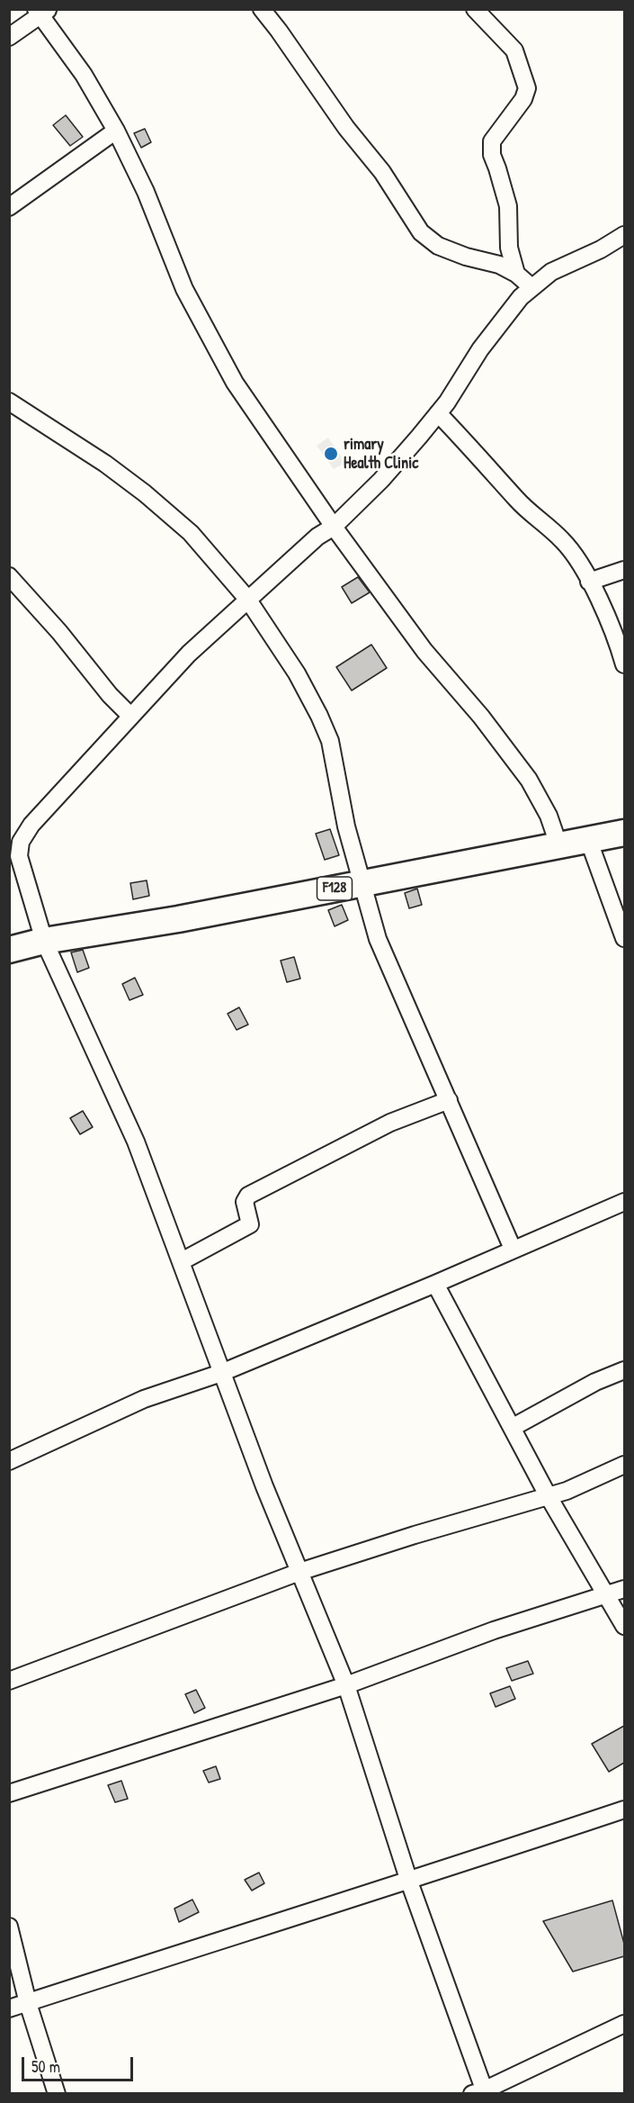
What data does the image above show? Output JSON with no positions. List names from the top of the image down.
{
  "streets": {
    "main road": ["F128"]
  },
  "places": ["rimary Health Clinic"],
  "scale_bar": "50 m"
}
